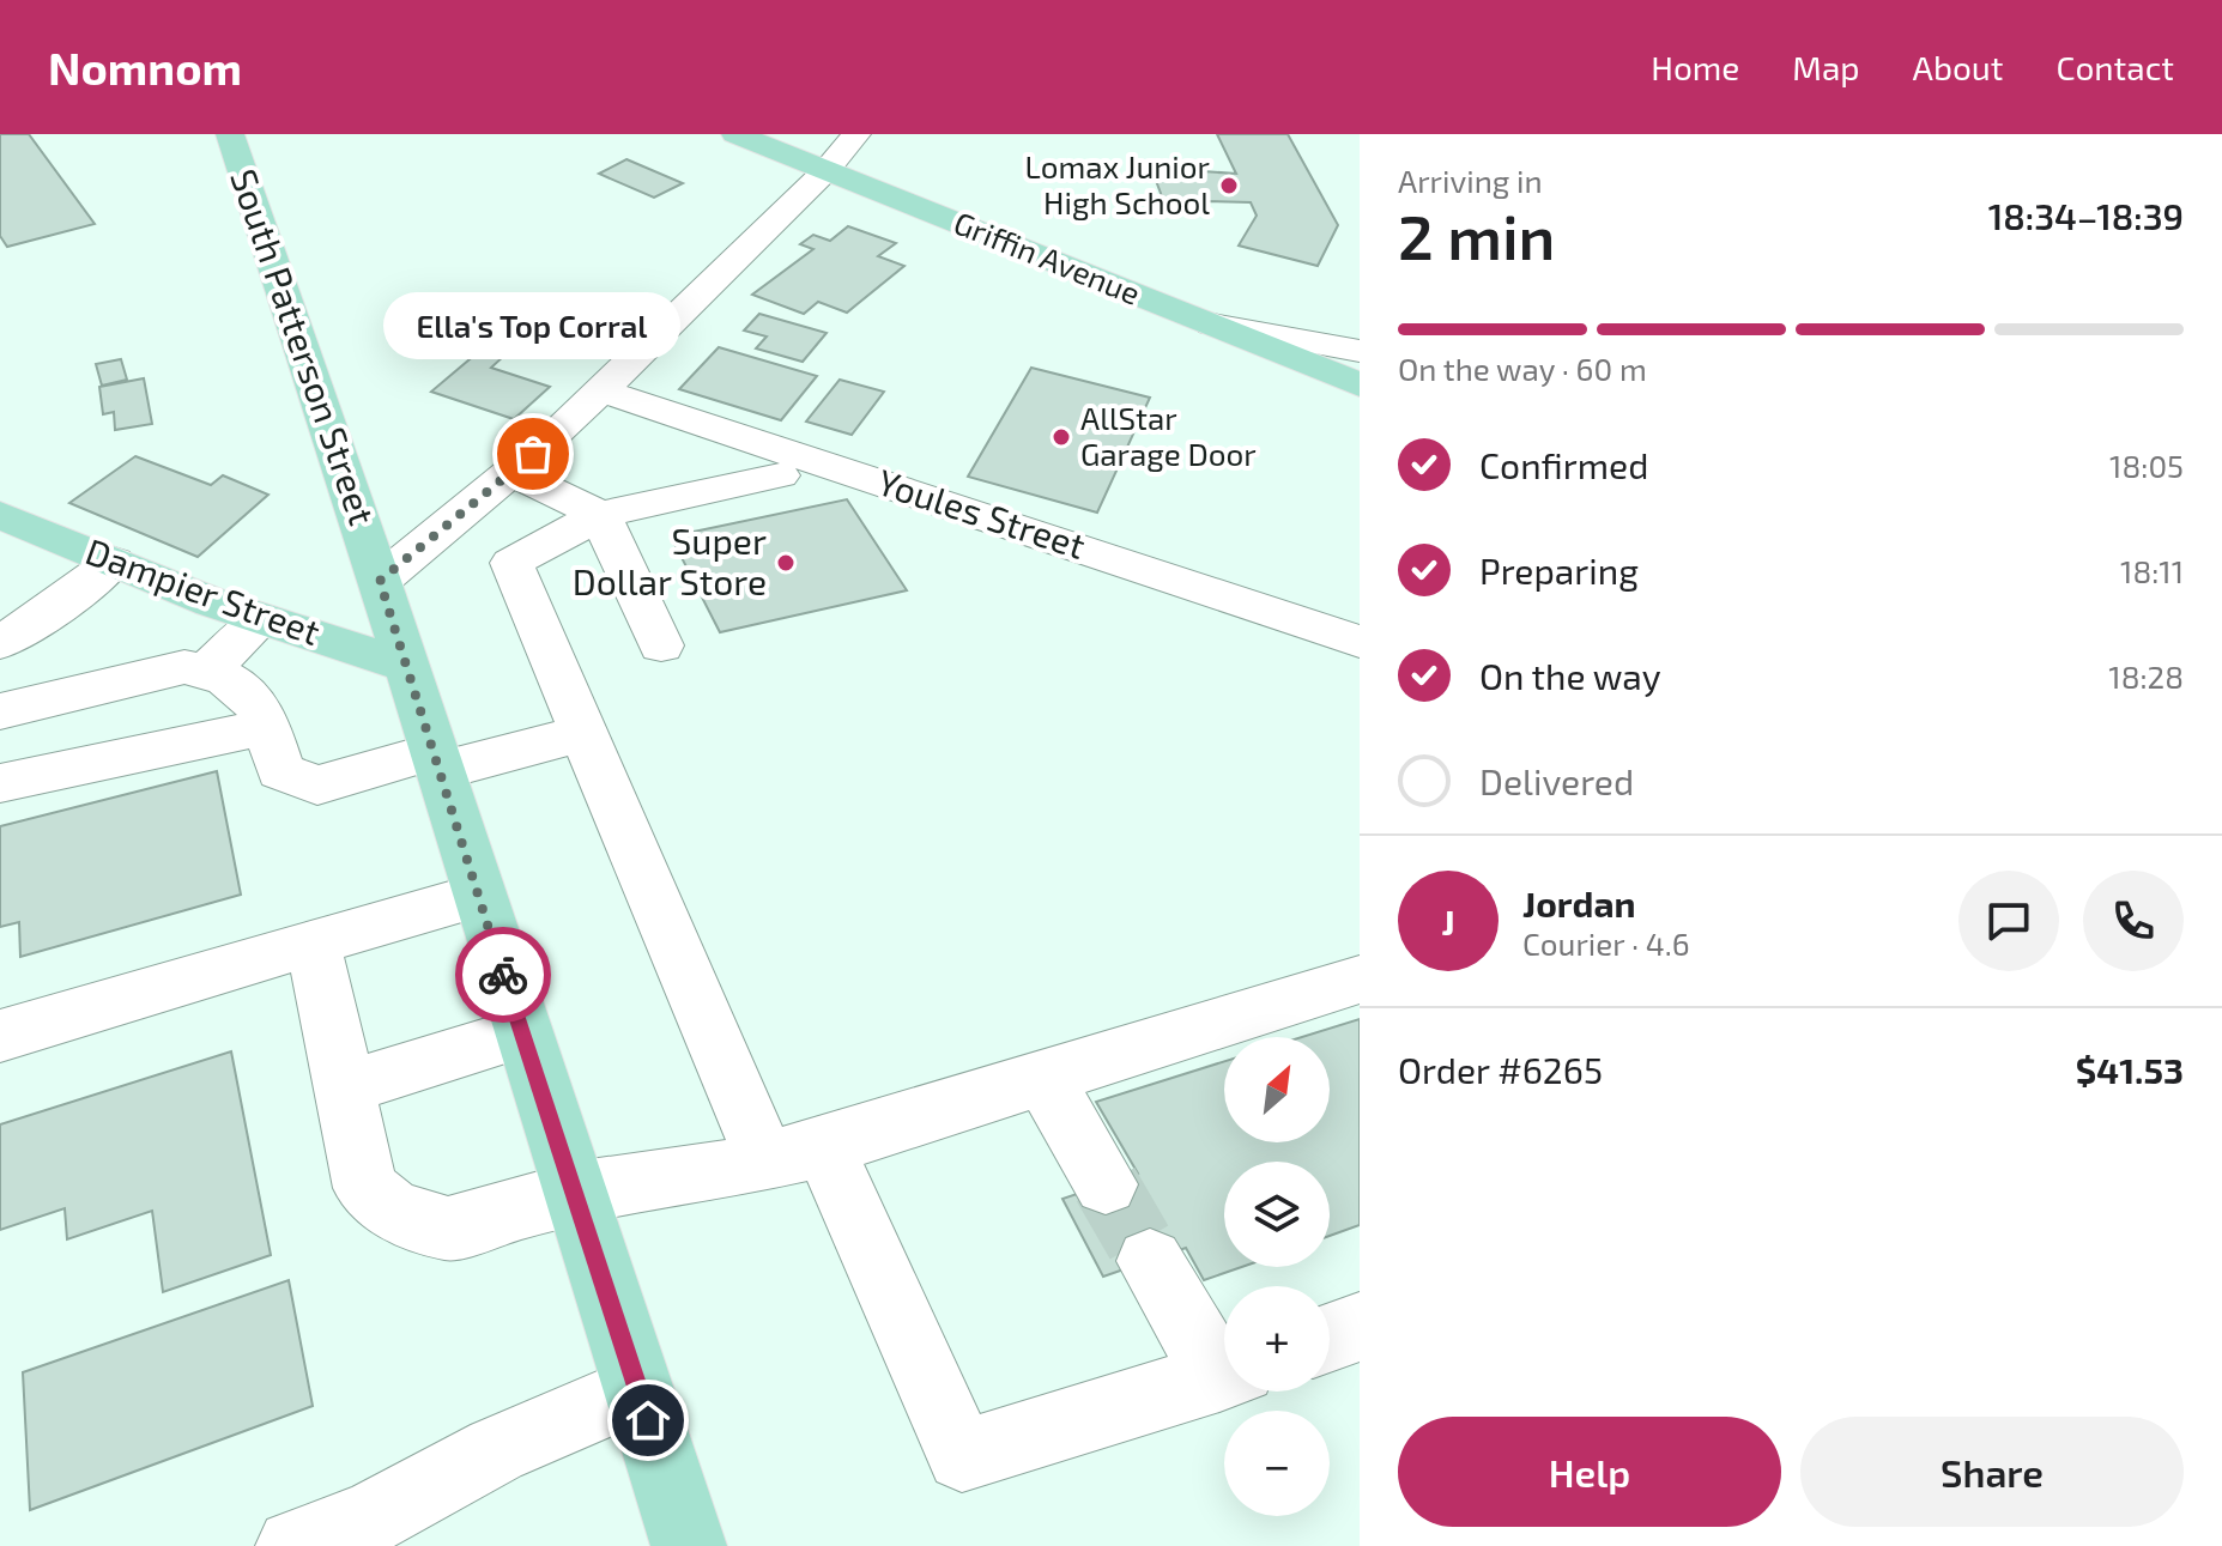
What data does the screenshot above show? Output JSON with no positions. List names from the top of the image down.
{
  "streets": {
    "main road": ["Griffin Avenue", "South Patterson Street", "Dampier Street"],
    "street": ["Youles Street"]
  },
  "crossings": [
    ["South Patterson Street", "Dampier Street"]
  ],
  "places": [
    "Lomax Junior High School",
    "AllStar Garage Door",
    "Ella's Top Corral",
    "Super Dollar Store"
  ],
  "north": "top right",
  "page": {
    "header": "Nomnom",
    "nav": [
      "Home",
      "Map",
      "About",
      "Contact"
    ],
    "heading": ["2 min", "Arriving in", "18:34–18:39"],
    "panel": [
      "Jordan",
      "Courier · 4.6",
      "Order #6265",
      "$41.53"
    ],
    "bubble": "Ella's Top Corral",
    "bar": "On the way · 60 m",
    "list": [
      ["Confirmed", "18:05"],
      ["Preparing", "18:11"],
      ["On the way", "18:28"],
      "Delivered"
    ],
    "round": "J",
    "map_buttons": ["+", "−"],
    "buttons": ["Help", "Share"]
  }
}
